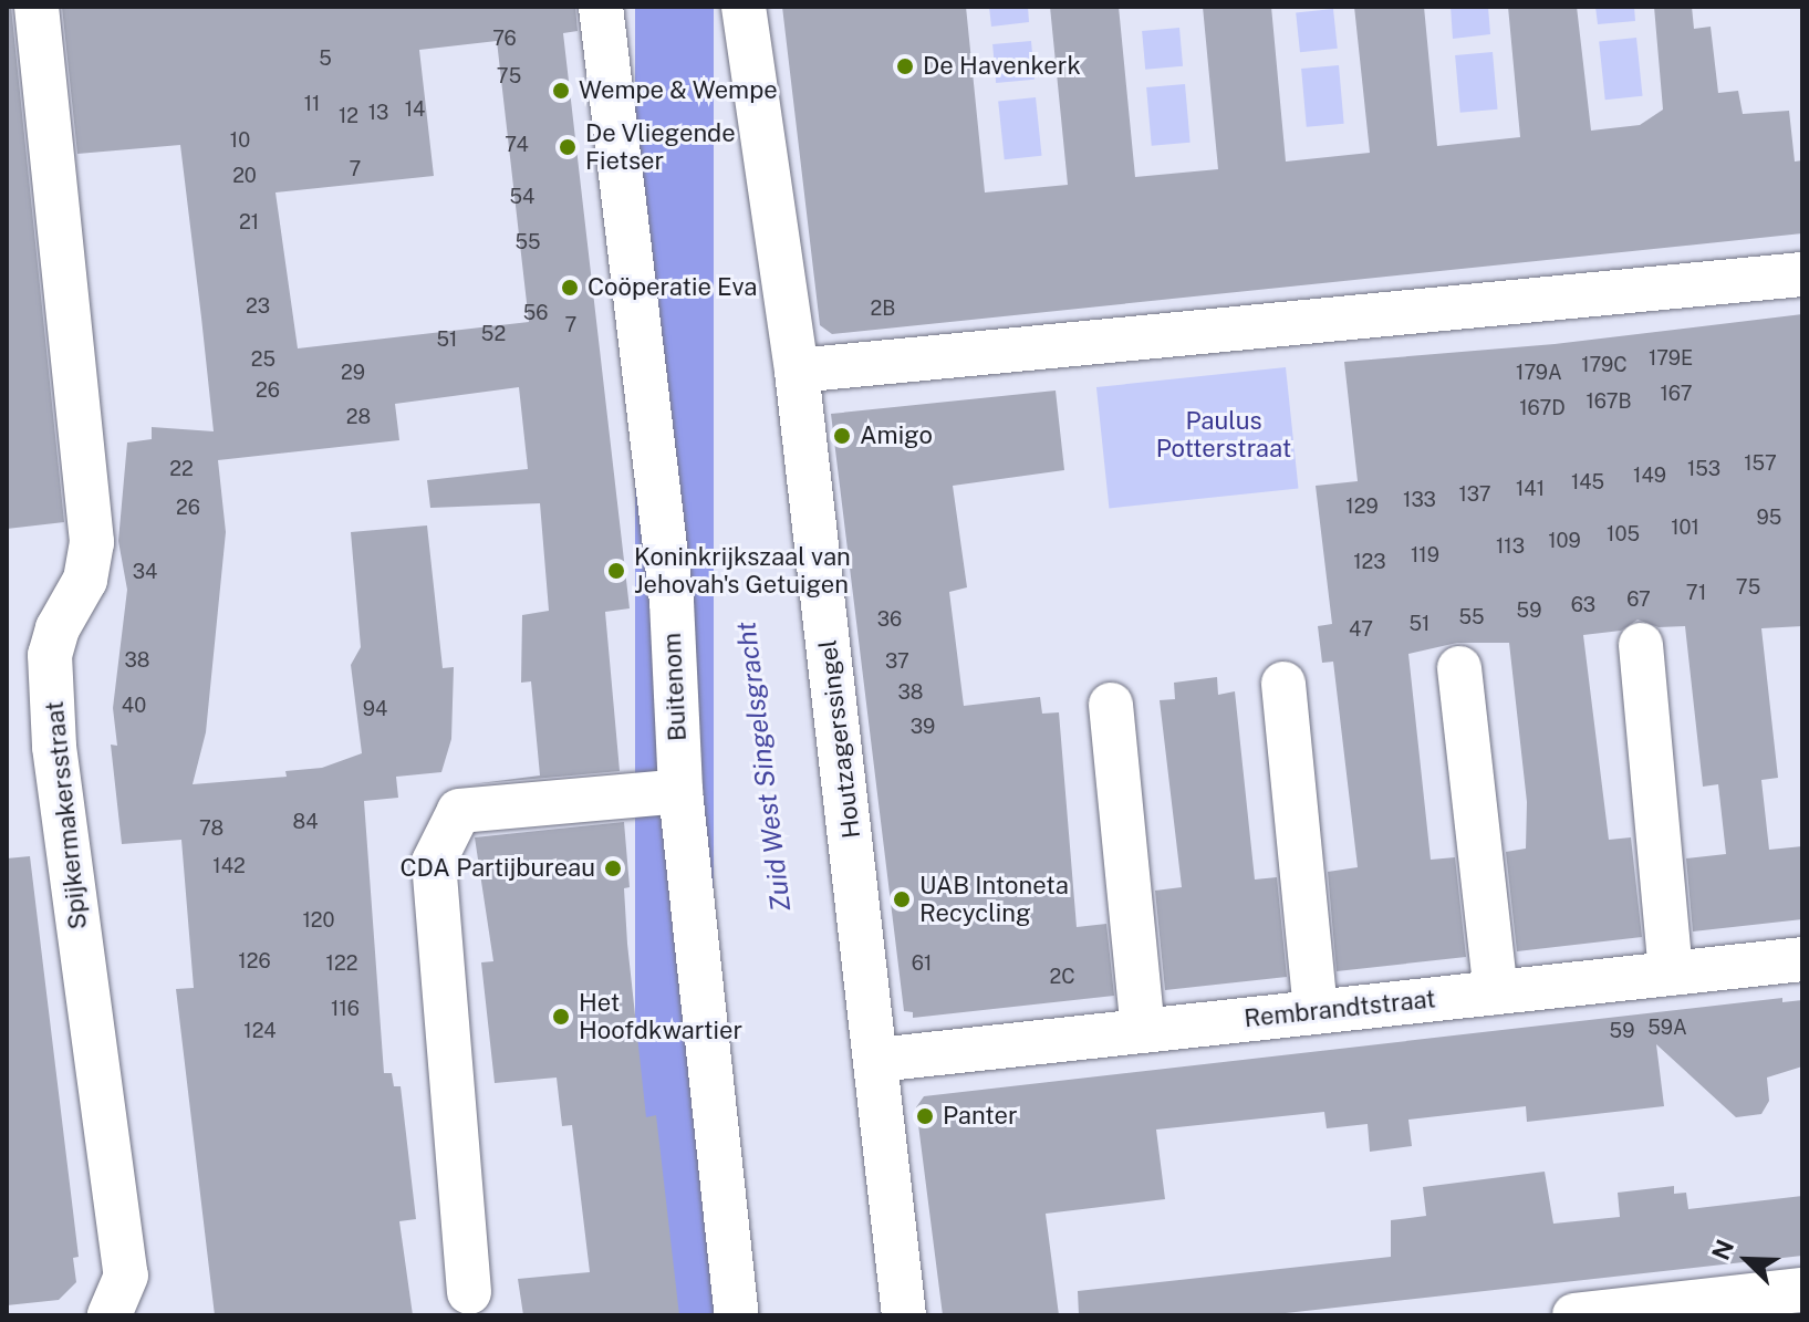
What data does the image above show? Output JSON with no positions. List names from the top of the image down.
{
  "streets": {
    "street": [
      "Buitenom",
      "Houtzagerssingel",
      "Spijkermakersstraat",
      "Rembrandtstraat"
    ]
  },
  "crossings": [
    ["Houtzagerssingel", "Rembrandtstraat"]
  ],
  "water": ["Zuid West Singelsgracht"],
  "parks": ["Paulus Potterstraat"],
  "places": [
    "De Havenkerk",
    "Wempe & Wempe",
    "De Vliegende Fietser",
    "Coöperatie Eva",
    "Amigo",
    "Koninkrijkszaal van Jehovah's Getuigen",
    "CDA Partijbureau",
    "UAB Intoneta Recycling",
    "Het Hoofdkwartier",
    "Panter"
  ],
  "house_numbers": [
    "76",
    "5",
    "75",
    "11",
    "14",
    "13",
    "12",
    "10",
    "74",
    "7",
    "20",
    "54",
    "21",
    "55",
    "23",
    "2B",
    "56",
    "7",
    "52",
    "51",
    "179E",
    "25",
    "179C",
    "29",
    "179A",
    "26",
    "167",
    "167B",
    "167D",
    "28",
    "157",
    "22",
    "153",
    "149",
    "145",
    "141",
    "137",
    "133",
    "129",
    "26",
    "95",
    "101",
    "105",
    "109",
    "113",
    "119",
    "123",
    "34",
    "75",
    "71",
    "67",
    "63",
    "59",
    "55",
    "36",
    "51",
    "47",
    "38",
    "37",
    "38",
    "40",
    "94",
    "39",
    "84",
    "78",
    "142",
    "120",
    "126",
    "122",
    "61",
    "2C",
    "116",
    "59A",
    "124",
    "59"
  ],
  "north": "top left"
}
